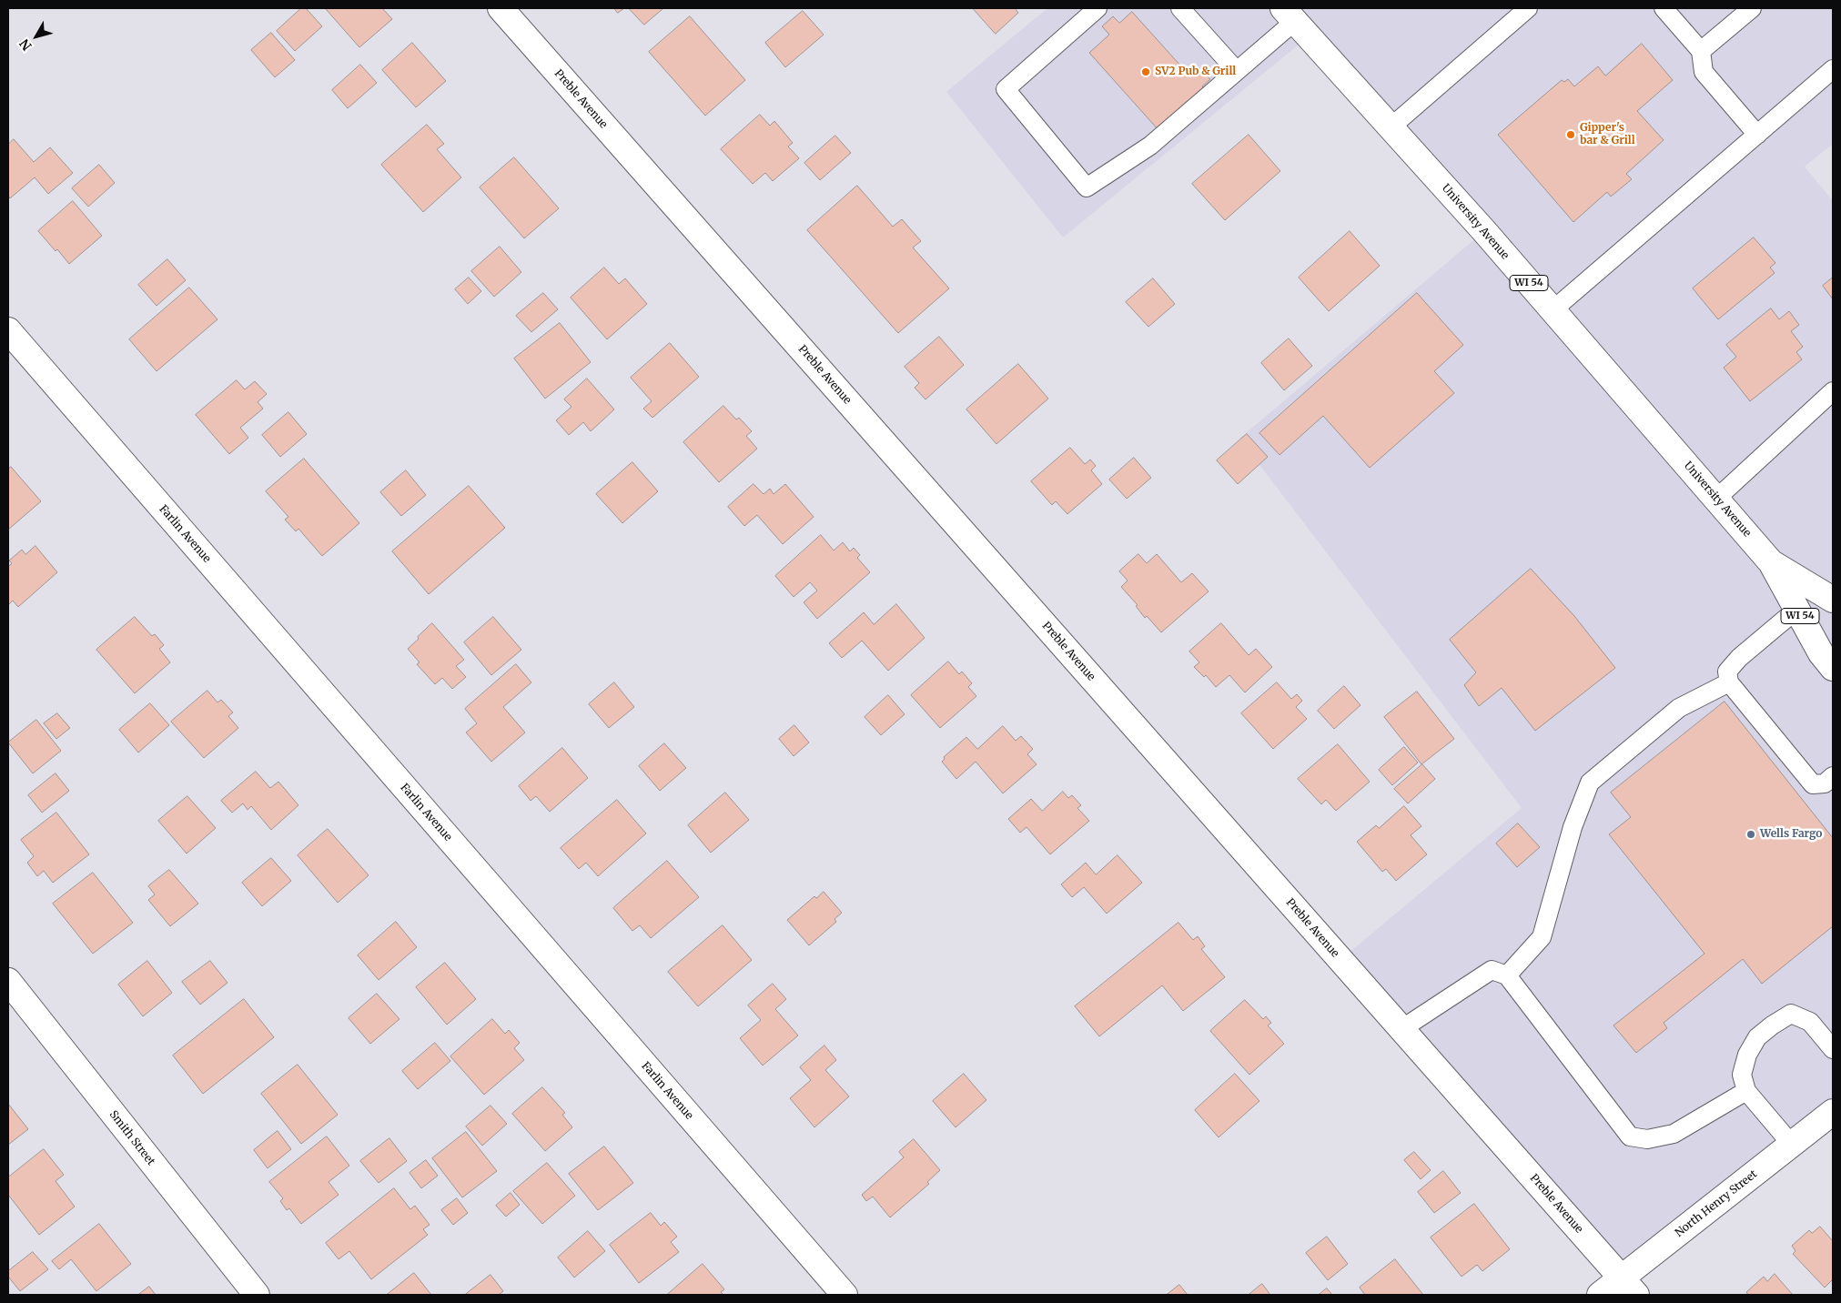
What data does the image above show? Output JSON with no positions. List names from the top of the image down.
{
  "streets": {
    "street": [
      "Preble Avenue",
      "University Avenue",
      "WI 54",
      "Farlin Avenue",
      "Smith Street",
      "North Henry Street"
    ]
  },
  "crossings": [
    ["Preble Avenue", "North Henry Street"]
  ],
  "places": ["SV2 Pub & Grill", "Gipper's bar & Grill", "Wells Fargo"],
  "north": "bottom left"
}
